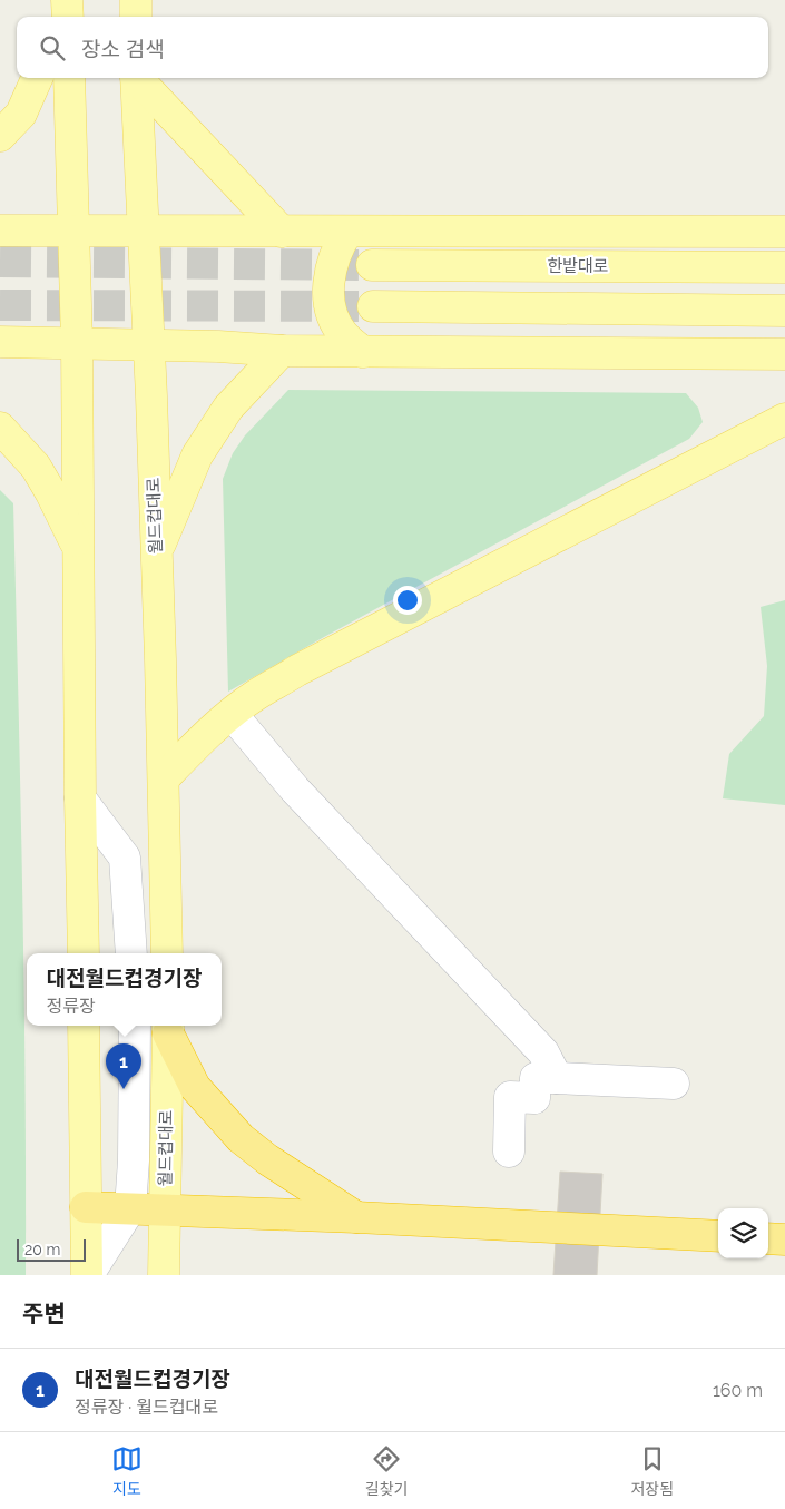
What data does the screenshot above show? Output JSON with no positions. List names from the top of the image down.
{
  "streets": {
    "main road": ["한밭대로", "월드컵대로"]
  },
  "scale_bar": "20 m",
  "page": {
    "search": "장소 검색",
    "popup": ["대전월드컵경기장", "정류장"],
    "pins": "1",
    "scale": "20 m",
    "heading": "주변",
    "list": [
      {
        "mark": "1",
        "name": "대전월드컵경기장",
        "note": "정류장 · 월드컵대로",
        "value": "160 m"
      }
    ],
    "nav": ["지도", "길찾기", "저장됨"]
  }
}
